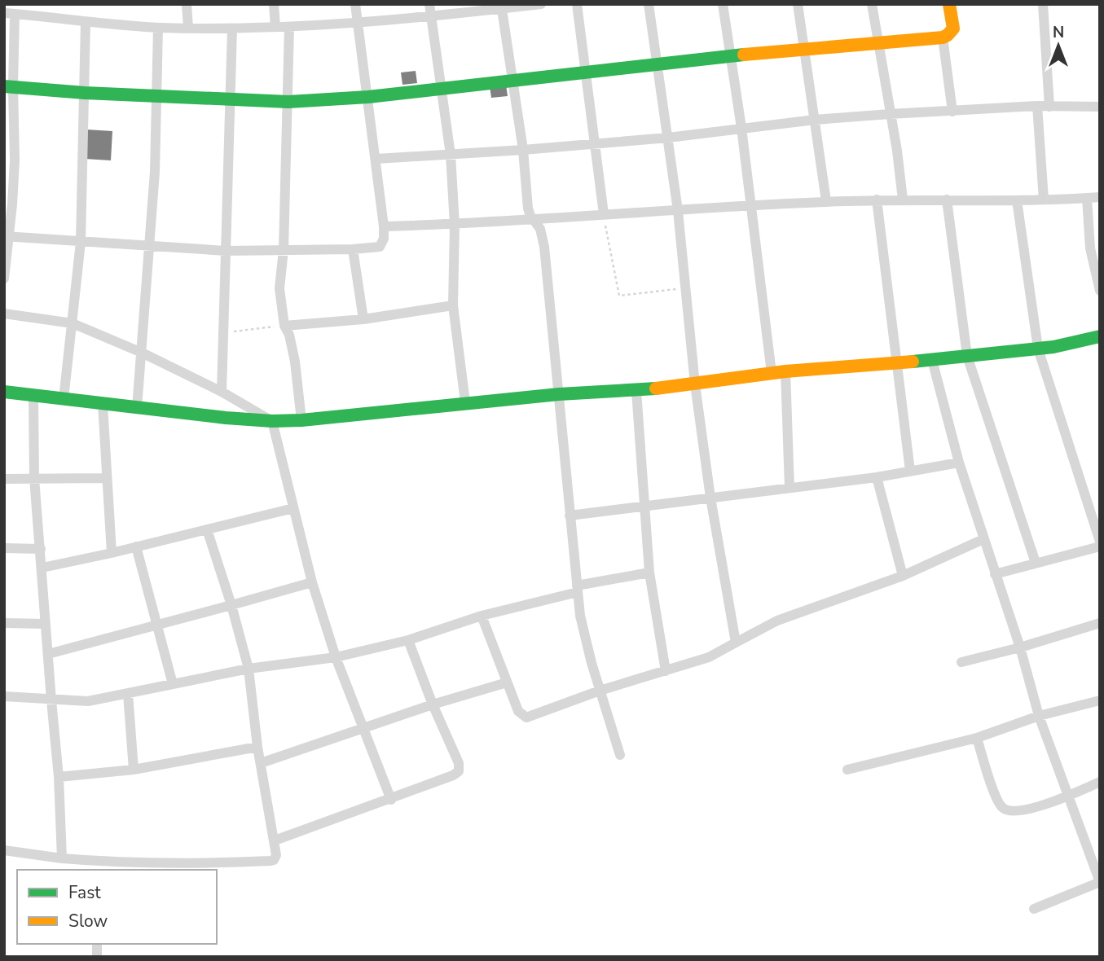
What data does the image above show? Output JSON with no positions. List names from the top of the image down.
{
  "legend": ["Fast", "Slow"],
  "north": "top"
}
